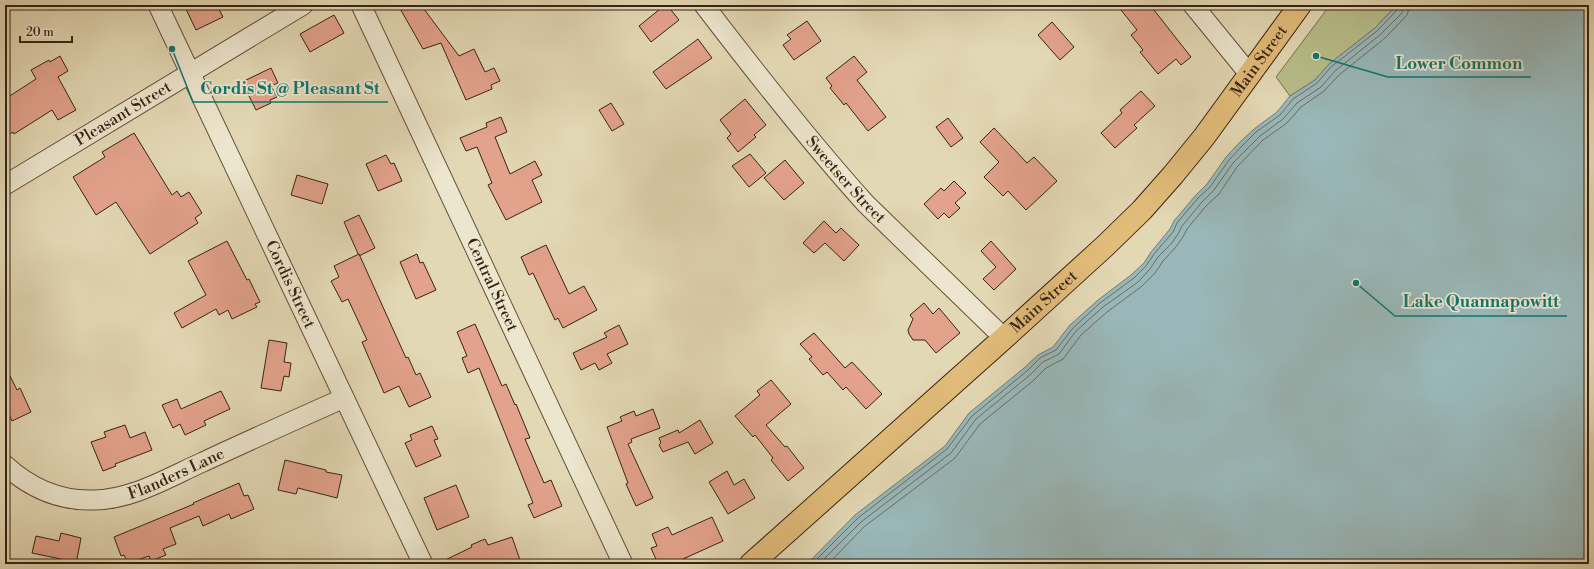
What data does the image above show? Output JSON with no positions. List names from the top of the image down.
{
  "streets": {
    "main road": ["Main Street"],
    "street": [
      "Pleasant Street",
      "Sweetser Street",
      "Cordis Street",
      "Central Street",
      "Flanders Lane"
    ]
  },
  "crossings": [
    ["Main Street", "Sweetser Street"],
    ["Pleasant Street", "Cordis Street"],
    ["Cordis Street", "Flanders Lane"]
  ],
  "places": ["Cordis St @ Pleasant St", "Lower Common", "Lake Quannapowitt"],
  "scale_bar": "20 m"
}
